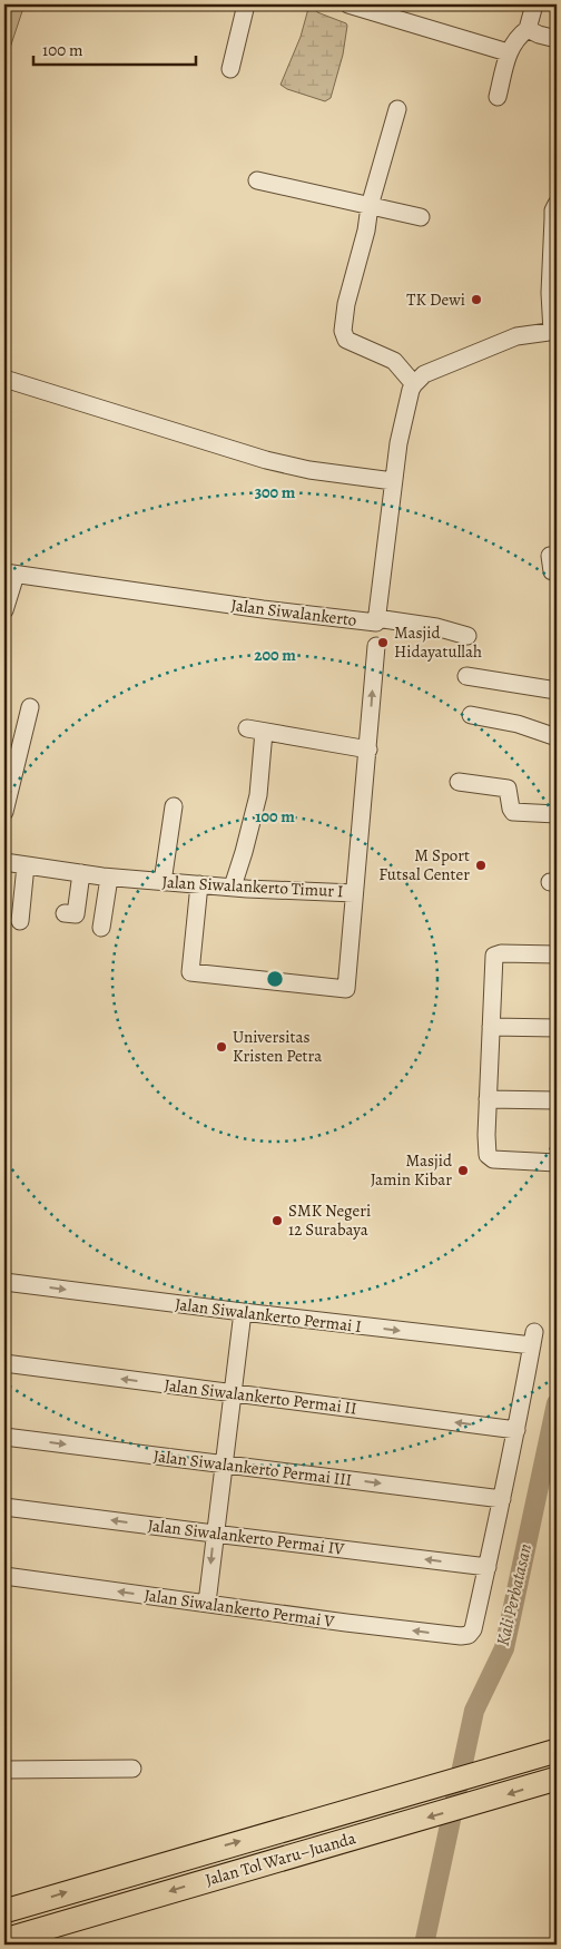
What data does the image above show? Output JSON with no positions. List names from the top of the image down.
{
  "streets": {
    "highway": ["Jalan Tol Waru–Juanda"],
    "street": [
      "Jalan Siwalankerto",
      "Jalan Siwalankerto Timur I",
      "Jalan Siwalankerto Permai I",
      "Jalan Siwalankerto Permai II",
      "Jalan Siwalankerto Permai III",
      "Jalan Siwalankerto Permai IV",
      "Jalan Siwalankerto Permai V"
    ]
  },
  "crossings": [
    ["Jalan Siwalankerto", "Jalan Siwalankerto Timur I"],
    ["Jalan Siwalankerto Permai I", "Jalan Siwalankerto Permai II"],
    ["Jalan Siwalankerto Permai IV", "Jalan Siwalankerto Permai V"]
  ],
  "one_way": [
    "Jalan Siwalankerto Permai I",
    "Jalan Siwalankerto Permai II",
    "Jalan Siwalankerto Permai III",
    "Jalan Siwalankerto Permai IV",
    "Jalan Siwalankerto Permai V"
  ],
  "water": ["Kali Perbatasan"],
  "places": [
    "TK Dewi",
    "Masjid Hidayatullah",
    "M Sport Futsal Center",
    "Universitas Kristen Petra",
    "Masjid Jamin Kibar",
    "SMK Negeri 12 Surabaya"
  ],
  "scale_bar": "100 m",
  "rings": ["300 m", "200 m", "100 m"]
}
